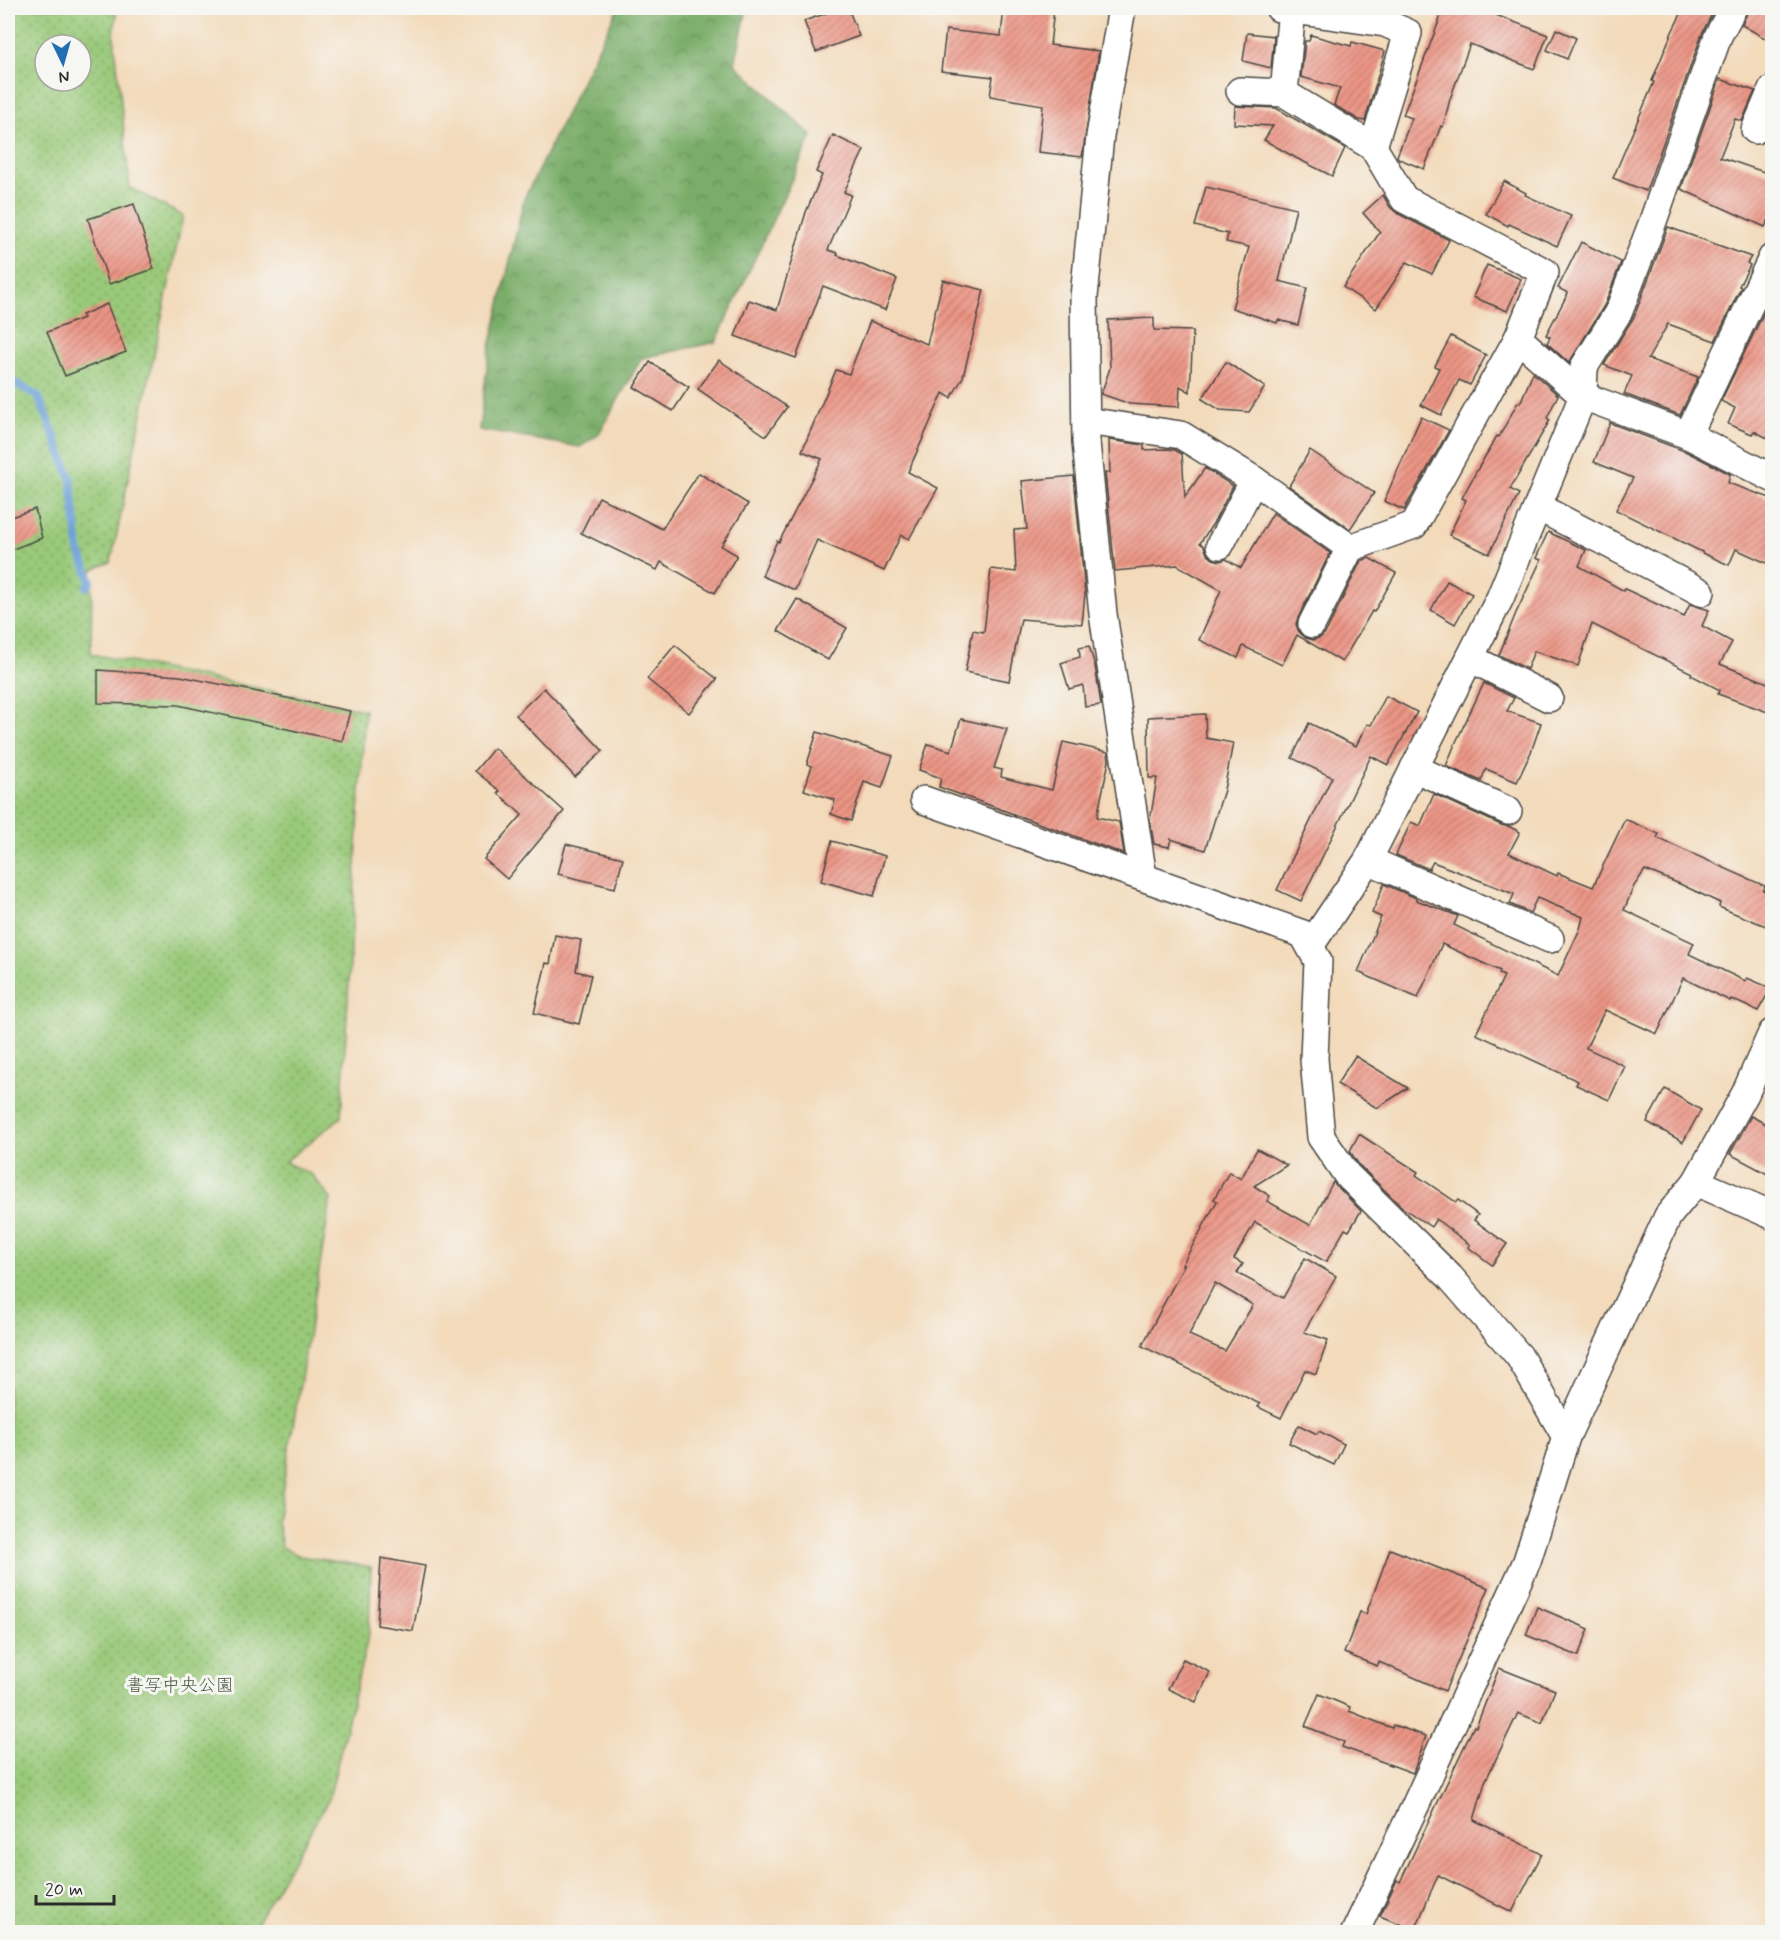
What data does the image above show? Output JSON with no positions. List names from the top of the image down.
{
  "parks": ["書写中央公園"],
  "scale_bar": "20 m",
  "north": "bottom"
}
